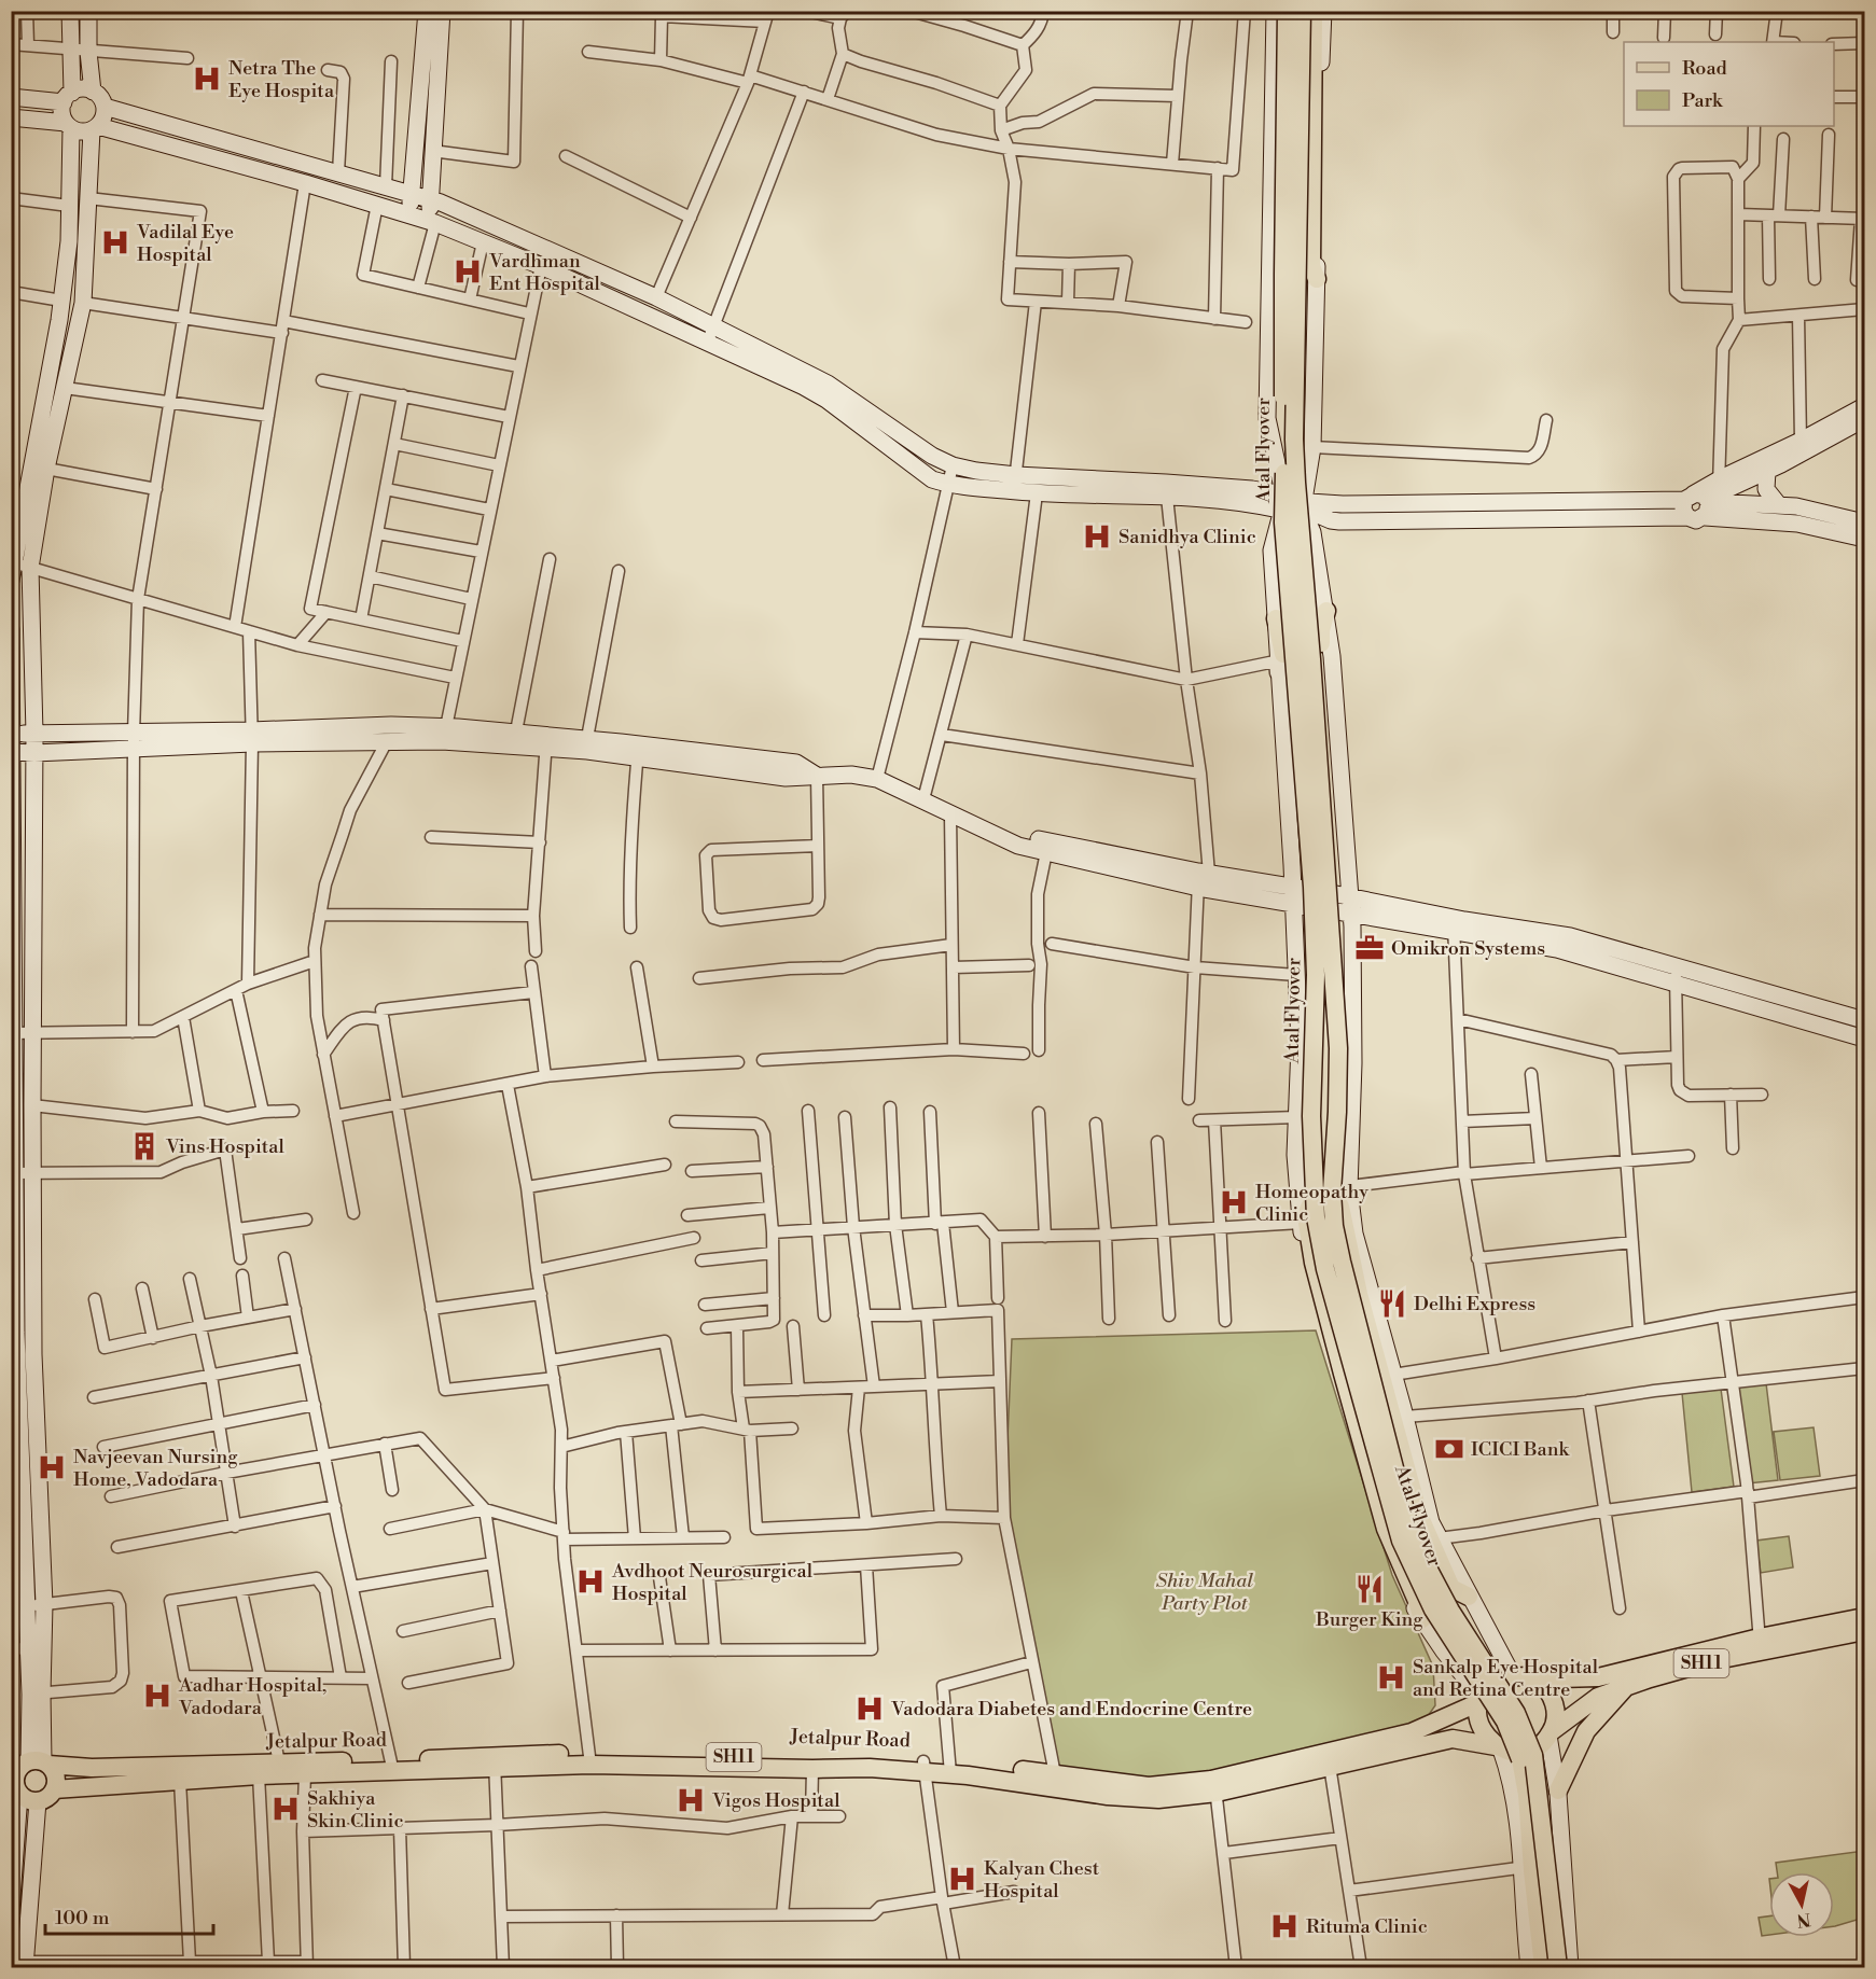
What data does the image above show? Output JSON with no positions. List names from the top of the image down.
{
  "streets": {
    "main road": ["Atal Flyover", "SH11", "Jetalpur Road"]
  },
  "crossings": [
    ["SH11", "Jetalpur Road"]
  ],
  "parks": ["Shiv Mahal Party Plot"],
  "places": {
    "hospital": [
      "Netra The Eye Hospita",
      "Vadilal Eye Hospital",
      "Vardhman Ent Hospital",
      "Sanidhya Clinic",
      "Homeopathy Clinic",
      "Navjeevan Nursing Home, Vadodara",
      "Avdhoot Neurosurgical Hospital",
      "Sankalp Eye Hospital and Retina Centre",
      "Aadhar Hospital, Vadodara",
      "Vadodara Diabetes and Endocrine Centre",
      "Vigos Hospital",
      "Sakhiya Skin Clinic",
      "Kalyan Chest Hospital",
      "Rituma Clinic"
    ],
    "office": ["Omikron Systems"],
    "building": ["Vins Hospital"],
    "restaurant": ["Delhi Express", "Burger King"],
    "bank": ["ICICI Bank"]
  },
  "legend": ["Road", "Park"],
  "scale_bar": "100 m",
  "north": "bottom"
}
